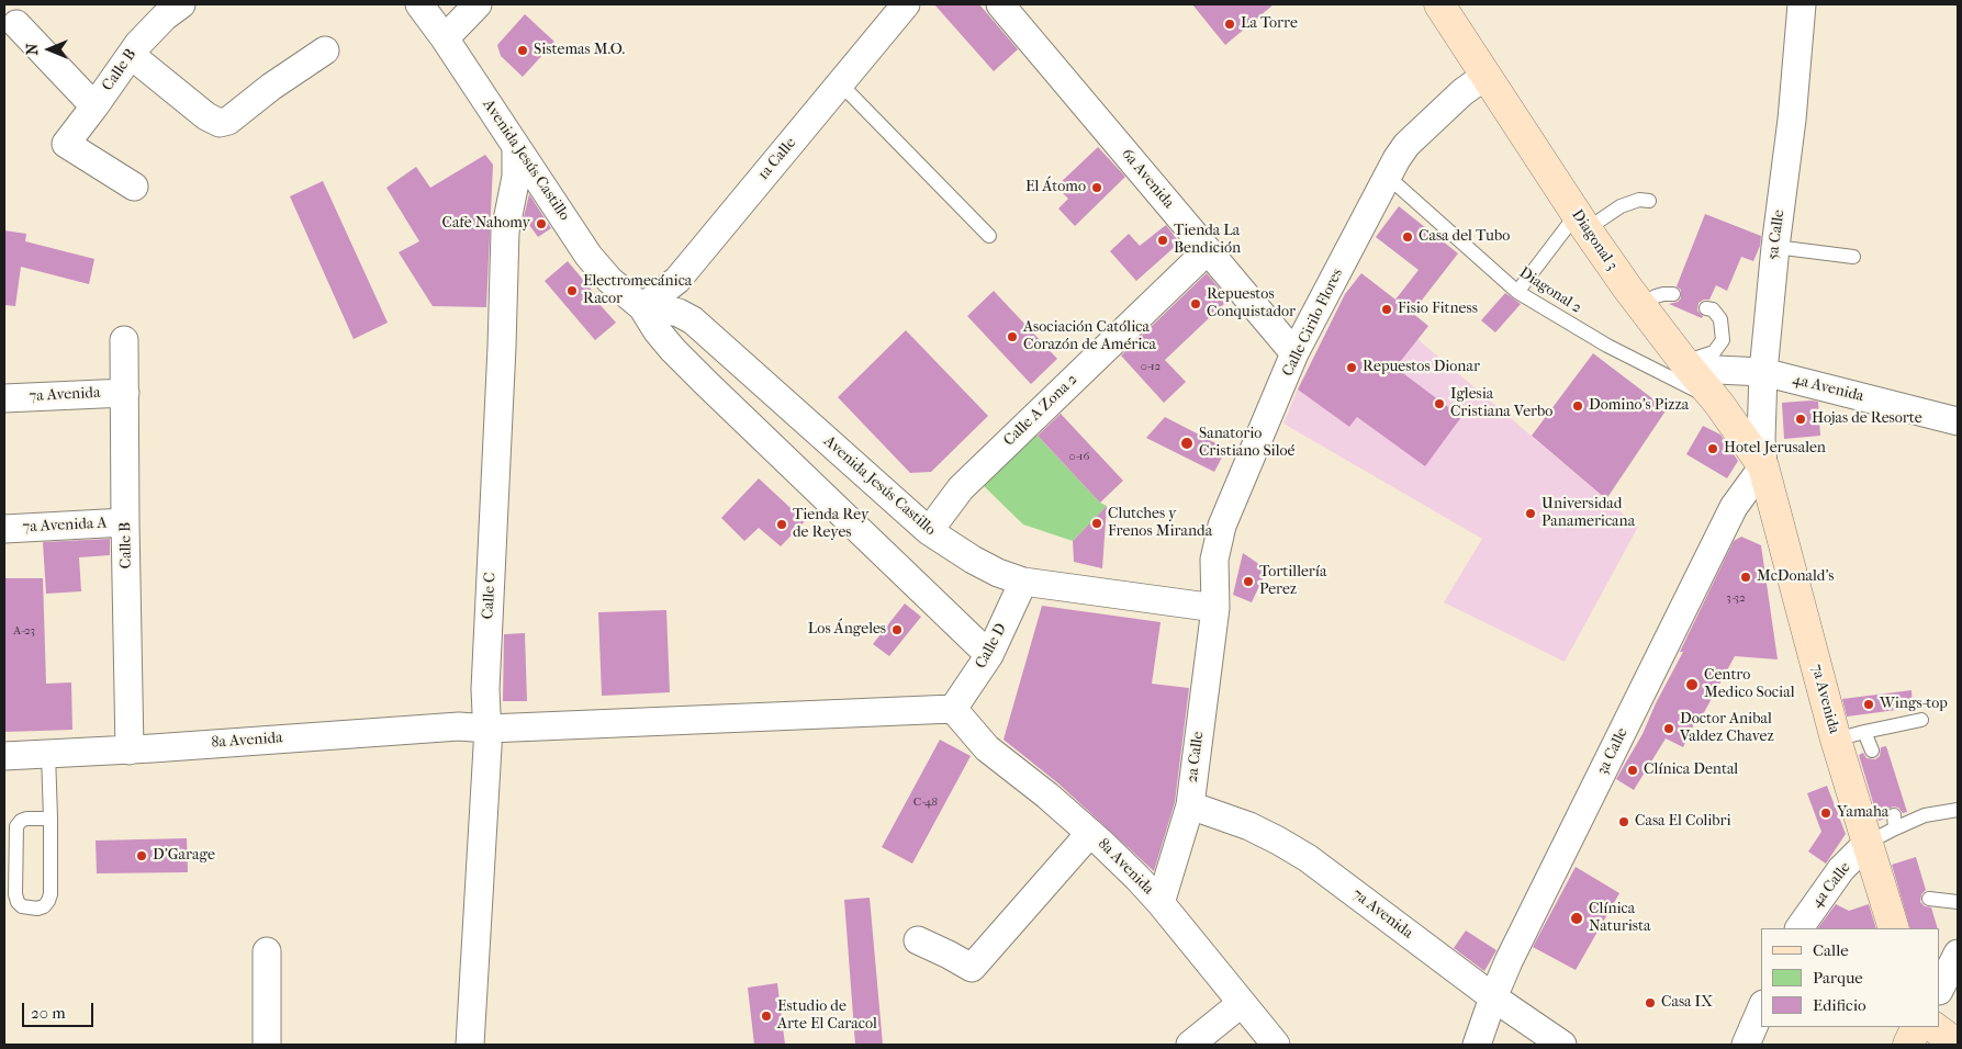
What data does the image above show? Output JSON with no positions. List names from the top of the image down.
{
  "streets": {
    "main road": ["Diagonal 3", "7a Avenida"],
    "street": [
      "Calle B",
      "1a Calle",
      "Avenida Jesús Castillo",
      "6a Avenida",
      "5a Calle",
      "Calle Cirilo Flores",
      "4a Avenida",
      "Calle A Zona 2",
      "7a Avenida A",
      "Calle C",
      "Calle D",
      "8a Avenida",
      "3a Calle",
      "2a Calle",
      "4a Calle"
    ],
    "lane": ["Diagonal 2"]
  },
  "crossings": [
    ["Calle B", "7a Avenida"],
    ["Calle B", "7a Avenida A"],
    ["Calle B", "8a Avenida"],
    ["1a Calle", "Avenida Jesús Castillo"],
    ["Avenida Jesús Castillo", "Calle Cirilo Flores"],
    ["Avenida Jesús Castillo", "Calle A Zona 2"],
    ["Avenida Jesús Castillo", "Calle C"],
    ["Avenida Jesús Castillo", "Calle D"],
    ["Avenida Jesús Castillo", "2a Calle"],
    ["6a Avenida", "Calle Cirilo Flores"],
    ["6a Avenida", "Calle A Zona 2"],
    ["5a Calle", "Diagonal 3"],
    ["5a Calle", "4a Avenida"],
    ["5a Calle", "7a Avenida"],
    ["5a Calle", "3a Calle"],
    ["Diagonal 3", "Diagonal 2"],
    ["Diagonal 3", "Calle Cirilo Flores"],
    ["Diagonal 3", "4a Avenida"],
    ["Diagonal 3", "7a Avenida"],
    ["Diagonal 3", "3a Calle"],
    ["Diagonal 2", "Calle Cirilo Flores"],
    ["Calle Cirilo Flores", "2a Calle"],
    ["7a Avenida", "3a Calle"],
    ["7a Avenida", "2a Calle"],
    ["7a Avenida", "4a Calle"],
    ["Calle C", "8a Avenida"],
    ["Calle D", "8a Avenida"],
    ["8a Avenida", "2a Calle"]
  ],
  "places": [
    "La Torre",
    "Sistemas M.O.",
    "El Átomo",
    "Cafe Nahomy",
    "Casa del Tubo",
    "Tienda La Bendición",
    "Electromecánica Racor",
    "Repuestos Conquistador",
    "Fisio Fitness",
    "Asociación Católica Corazón de América",
    "Repuestos Dionar",
    "Iglesia Cristiana Verbo",
    "Domino's Pizza",
    "Hojas de Resorte",
    "Sanatorio Cristiano Siloé",
    "Hotel Jerusalen",
    "Universidad Panamericana",
    "Clutches y Frenos Miranda",
    "Tienda Rey de Reyes",
    "McDonald's",
    "Tortillería Perez",
    "Los Ángeles",
    "Centro Medico Social",
    "Wings-top",
    "Doctor Anibal Valdez Chavez",
    "Clínica Dental",
    "Yamaha",
    "Casa El Colibri",
    "D'Garage",
    "Clínica Naturista",
    "Casa IX",
    "Estudio de Arte El Caracol"
  ],
  "house_numbers": [
    "0-12",
    "0-16",
    "3-32",
    "A-23",
    "C-48"
  ],
  "legend": ["Calle", "Parque", "Edificio"],
  "scale_bar": "20 m",
  "north": "left"
}
